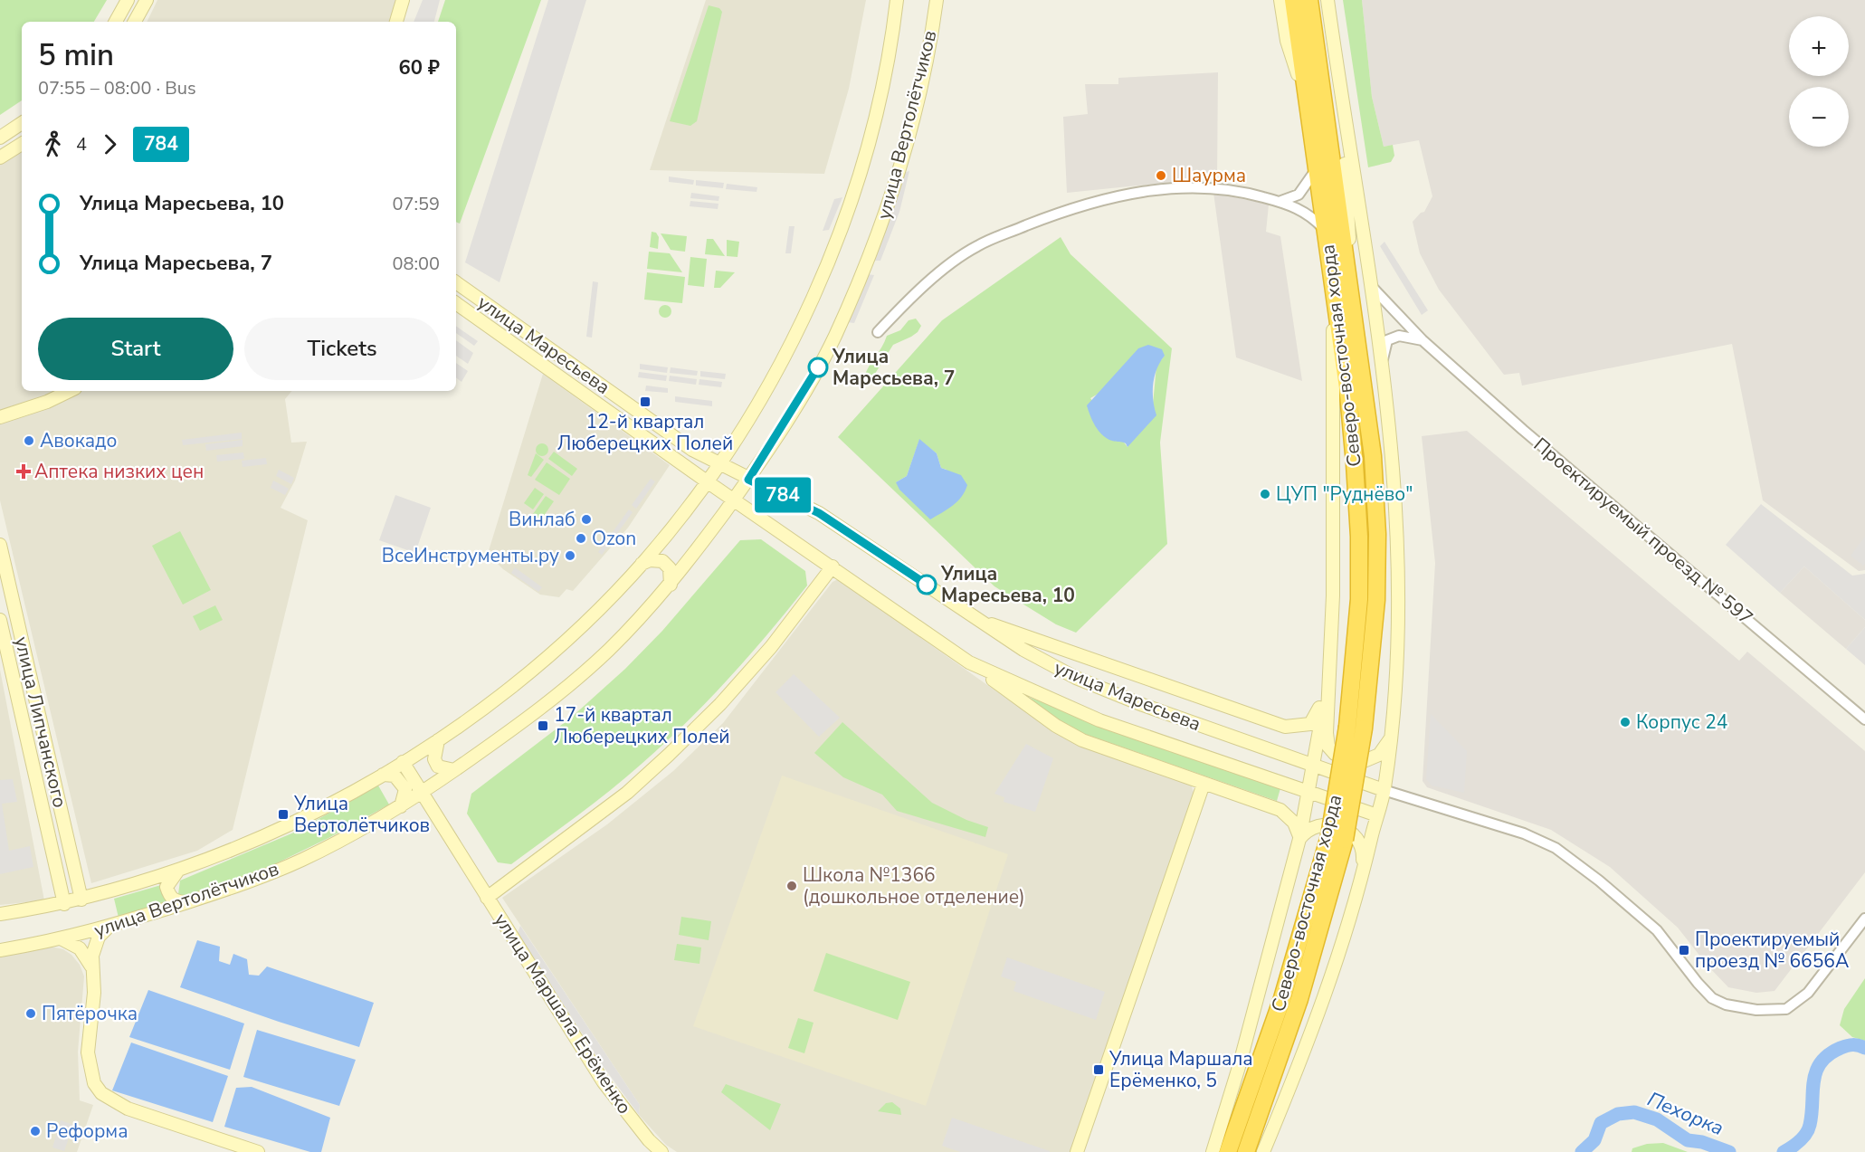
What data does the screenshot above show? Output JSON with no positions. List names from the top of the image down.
{
  "streets": {
    "highway": ["Северо-восточная хорда"],
    "street": [
      "улица Вертолётчиков",
      "улица Маресьева",
      "Проектируемый проезд № 597",
      "улица Липчанского",
      "улица Маршала Ерёменко"
    ]
  },
  "crossings": [
    ["улица Вертолётчиков", "улица Маресьева"],
    ["улица Вертолётчиков", "улица Липчанского"],
    ["улица Вертолётчиков", "улица Маршала Ерёменко"],
    ["улица Маресьева", "улица Маршала Ерёменко"]
  ],
  "water": ["Пехорка"],
  "places": {
    "other": [
      "Шаурма",
      "Улица Маресьева, 7",
      "Авокадо",
      "ЦУП \"Руднёво\"",
      "Винлаб",
      "Ozon",
      "ВсеИнструменты.ру",
      "Улица Маресьева, 10",
      "Корпус 24",
      "Школа №1366 (дошкольное отделение)",
      "Пятёрочка",
      "Реформа"
    ],
    "transit": [
      "12-й квартал Люберецких Полей",
      "17-й квартал Люберецких Полей",
      "Улица Вертолётчиков",
      "Проектируемый проезд № 6656А",
      "Улица Маршала Ерёменко, 5"
    ],
    "health": ["Аптека низких цен"]
  },
  "lines": ["bus line 784"],
  "page": {
    "on_map": "784",
    "map_buttons": ["+", "−"],
    "heading": ["5 min", "07:55 – 08:00 · Bus", "60 ₽"],
    "legs": ["4", "784"],
    "list": [
      {
        "name": "Улица Маресьева, 10",
        "value": "07:59"
      },
      {
        "name": "Улица Маресьева, 7",
        "value": "08:00"
      }
    ],
    "buttons": ["Start", "Tickets"]
  }
}
